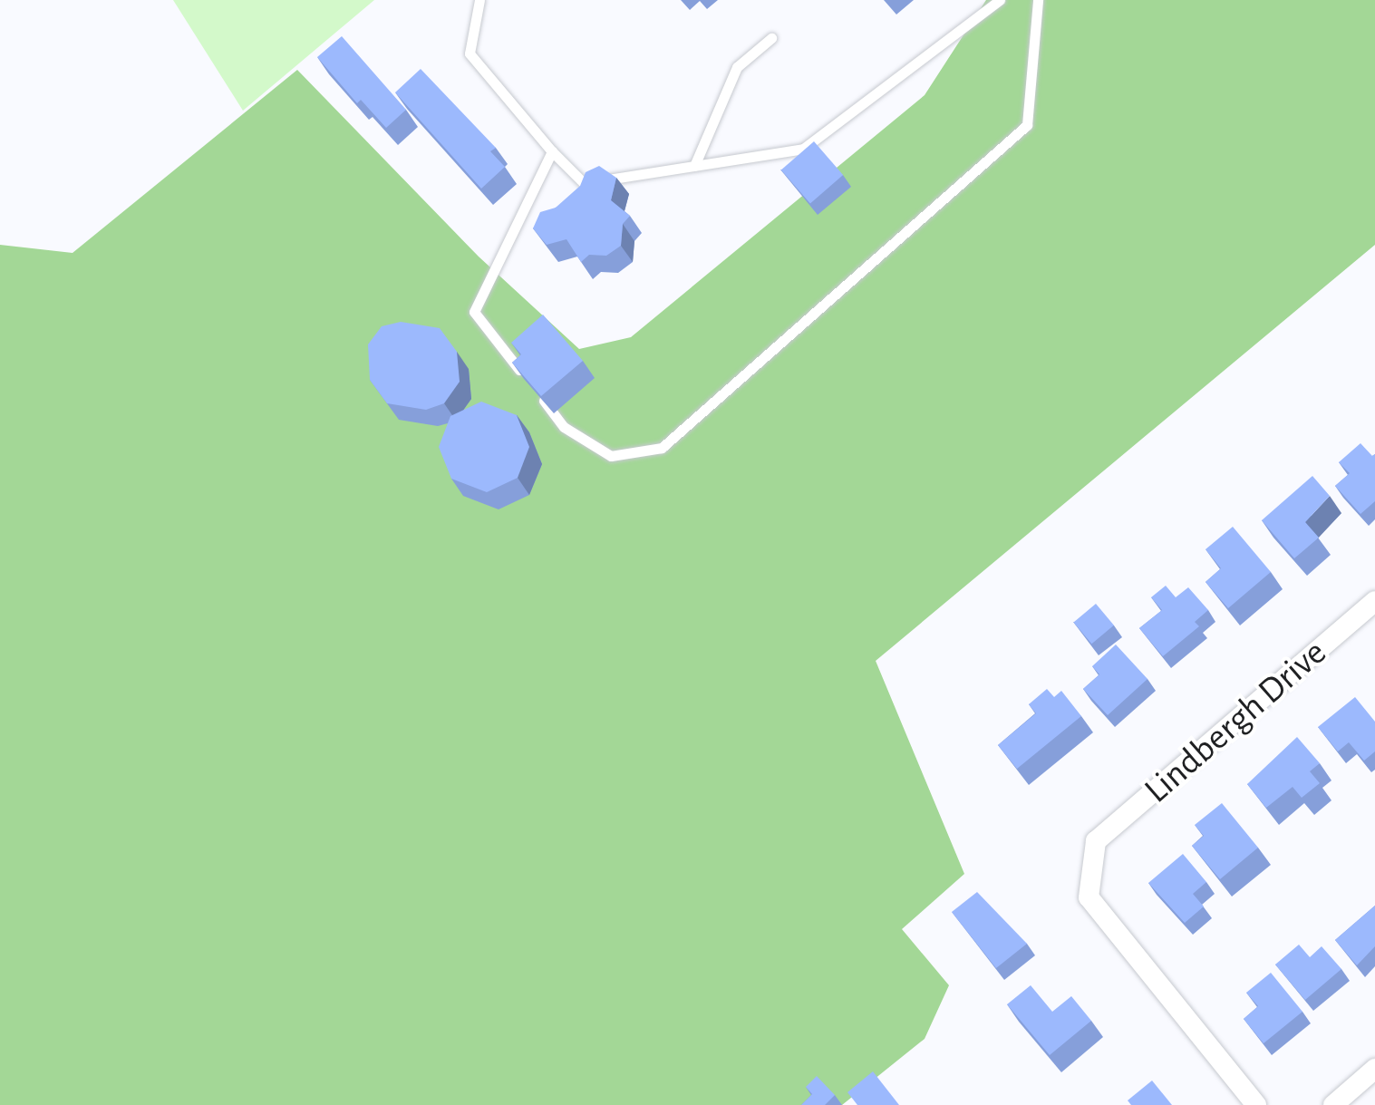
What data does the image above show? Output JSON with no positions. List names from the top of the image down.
{
  "streets": {
    "street": ["Lindbergh Drive"]
  }
}
